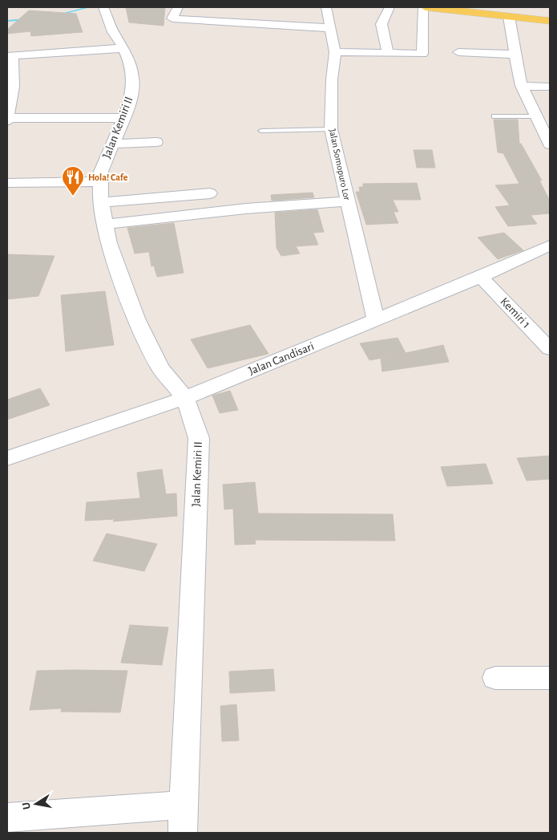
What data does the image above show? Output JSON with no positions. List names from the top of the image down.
{
  "streets": {
    "street": [
      "Jalan Kemiri II",
      "Jalan Somopuro Lor",
      "Kemiri 1",
      "Jalan Candisari"
    ]
  },
  "crossings": [
    ["Jalan Kemiri II", "Jalan Candisari"],
    ["Jalan Somopuro Lor", "Jalan Candisari"],
    ["Kemiri 1", "Jalan Candisari"]
  ],
  "places": {
    "restaurant": ["Hola! Cafe"]
  },
  "north": "left"
}
